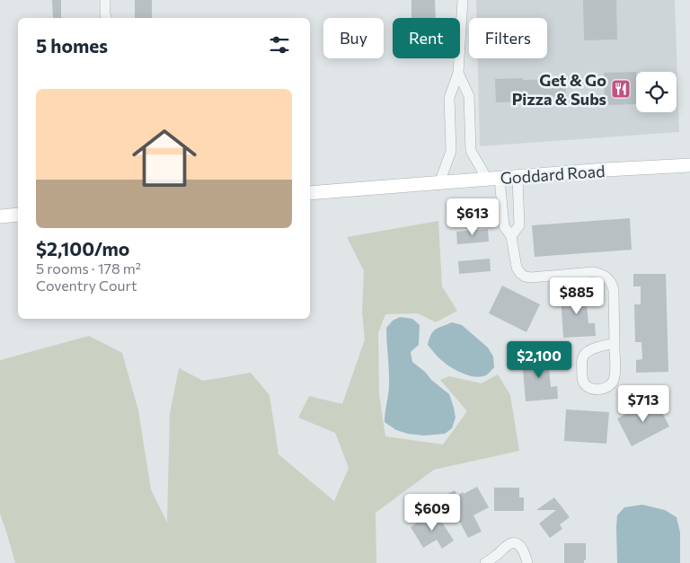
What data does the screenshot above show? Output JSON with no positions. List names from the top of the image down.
{
  "streets": {
    "main road": ["Goddard Road"]
  },
  "places": {
    "restaurant": ["Get & Go Pizza & Subs"]
  },
  "page": {
    "chip": ["Buy", "Rent", "Filters"],
    "heading": "5 homes",
    "list": [
      {
        "name": "$2,100/mo",
        "note": "5 rooms · 178 m² · Coventry Court"
      }
    ],
    "price": [
      "$613",
      "$885",
      "$2,100",
      "$713",
      "$609"
    ]
  }
}
